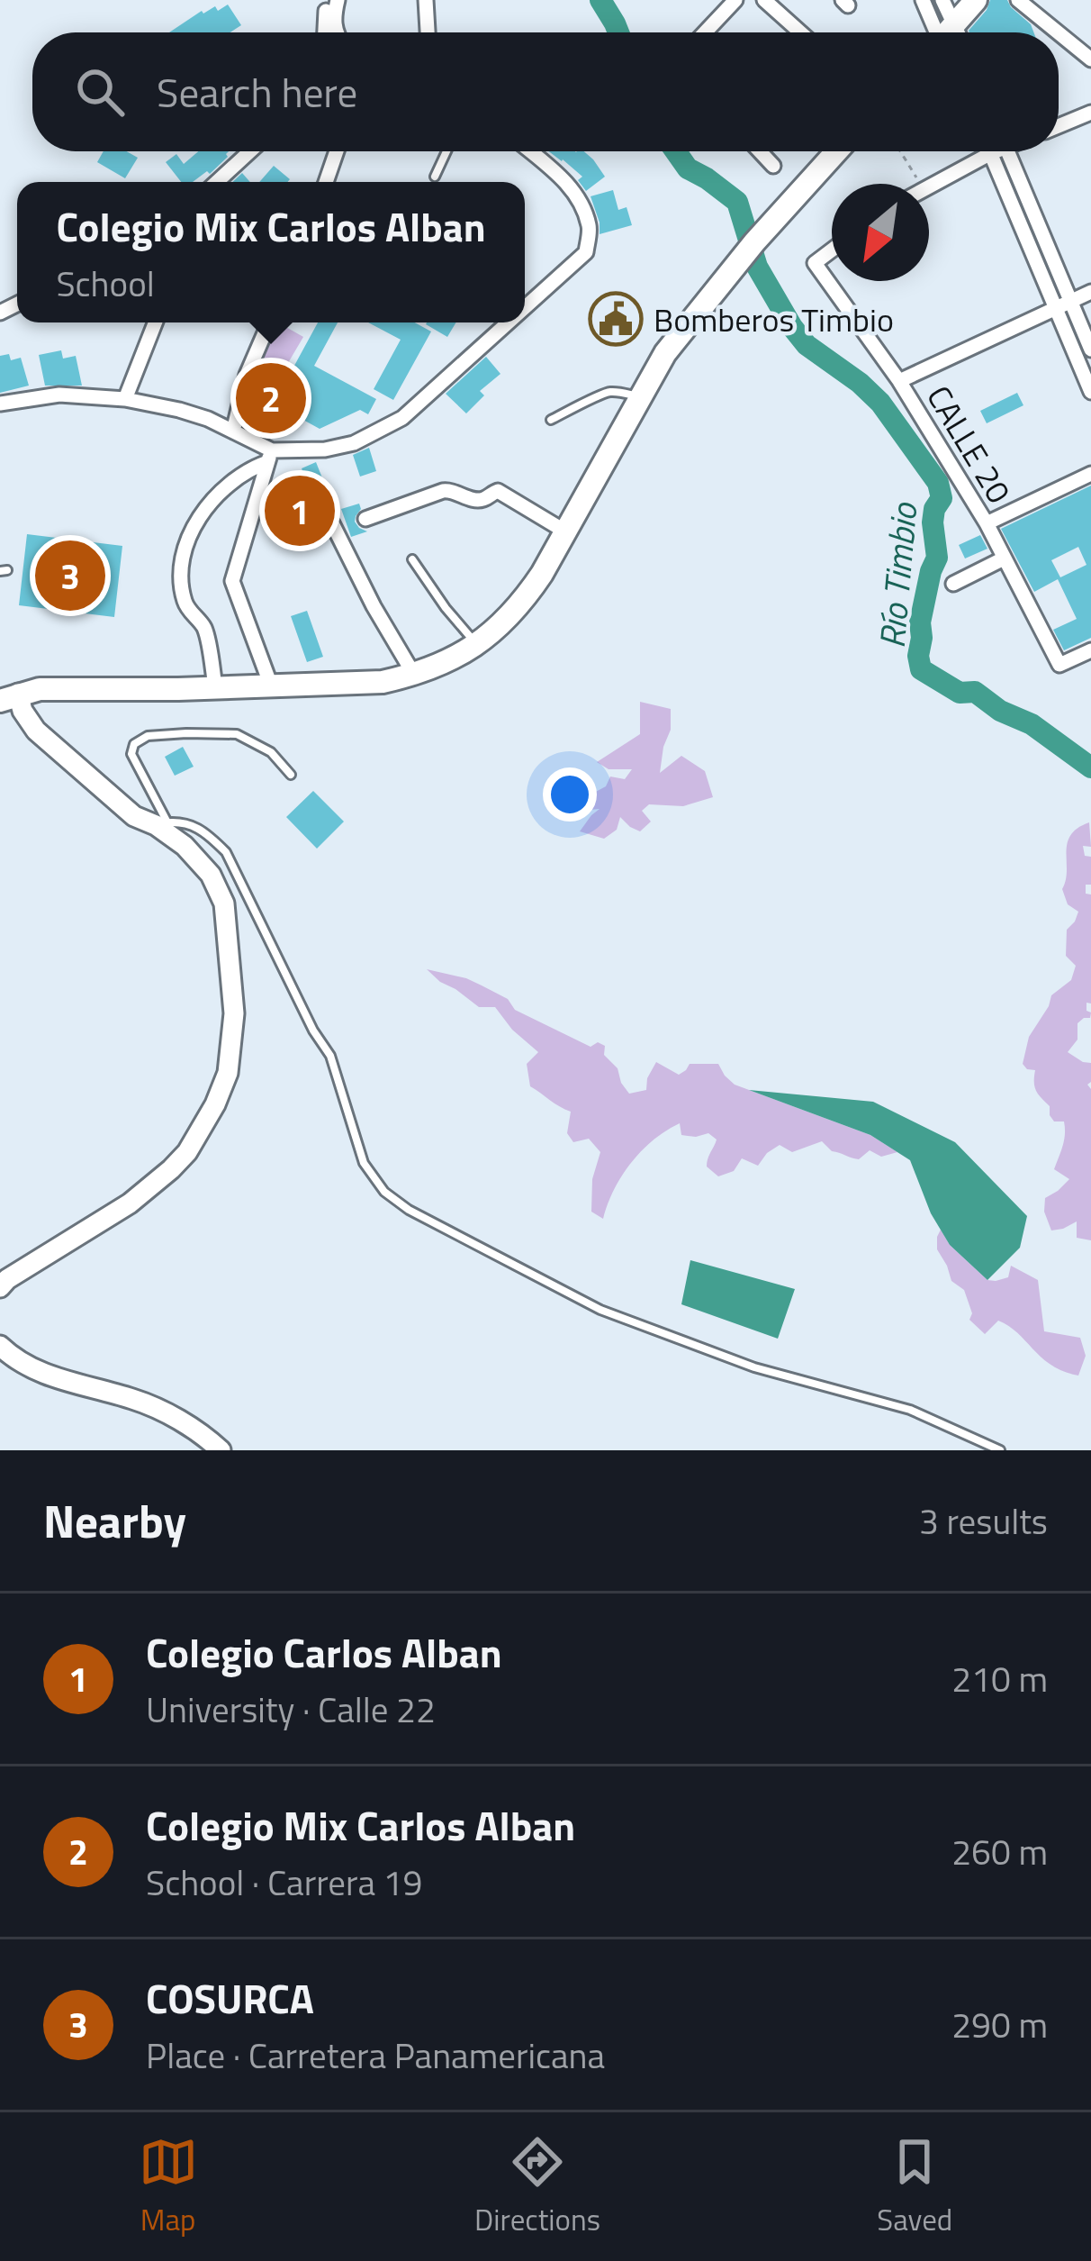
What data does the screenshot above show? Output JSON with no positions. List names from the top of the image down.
{
  "streets": {
    "street": ["CALLE 20"]
  },
  "water": ["Río Timbio"],
  "places": {
    "public building": ["Bomberos Timbio"]
  },
  "north": "bottom left",
  "page": {
    "search": "Search here",
    "popup": ["Colegio Mix Carlos Alban", "School"],
    "pins": ["2", "1", "3"],
    "heading": ["Nearby", "3 results"],
    "list": [
      {
        "mark": "1",
        "name": "Colegio Carlos Alban",
        "note": "University · Calle 22",
        "value": "210 m"
      },
      {
        "mark": "2",
        "name": "Colegio Mix Carlos Alban",
        "note": "School · Carrera 19",
        "value": "260 m"
      },
      {
        "mark": "3",
        "name": "COSURCA",
        "note": "Place · Carretera Panamericana",
        "value": "290 m"
      }
    ],
    "nav": ["Map", "Directions", "Saved"]
  }
}
